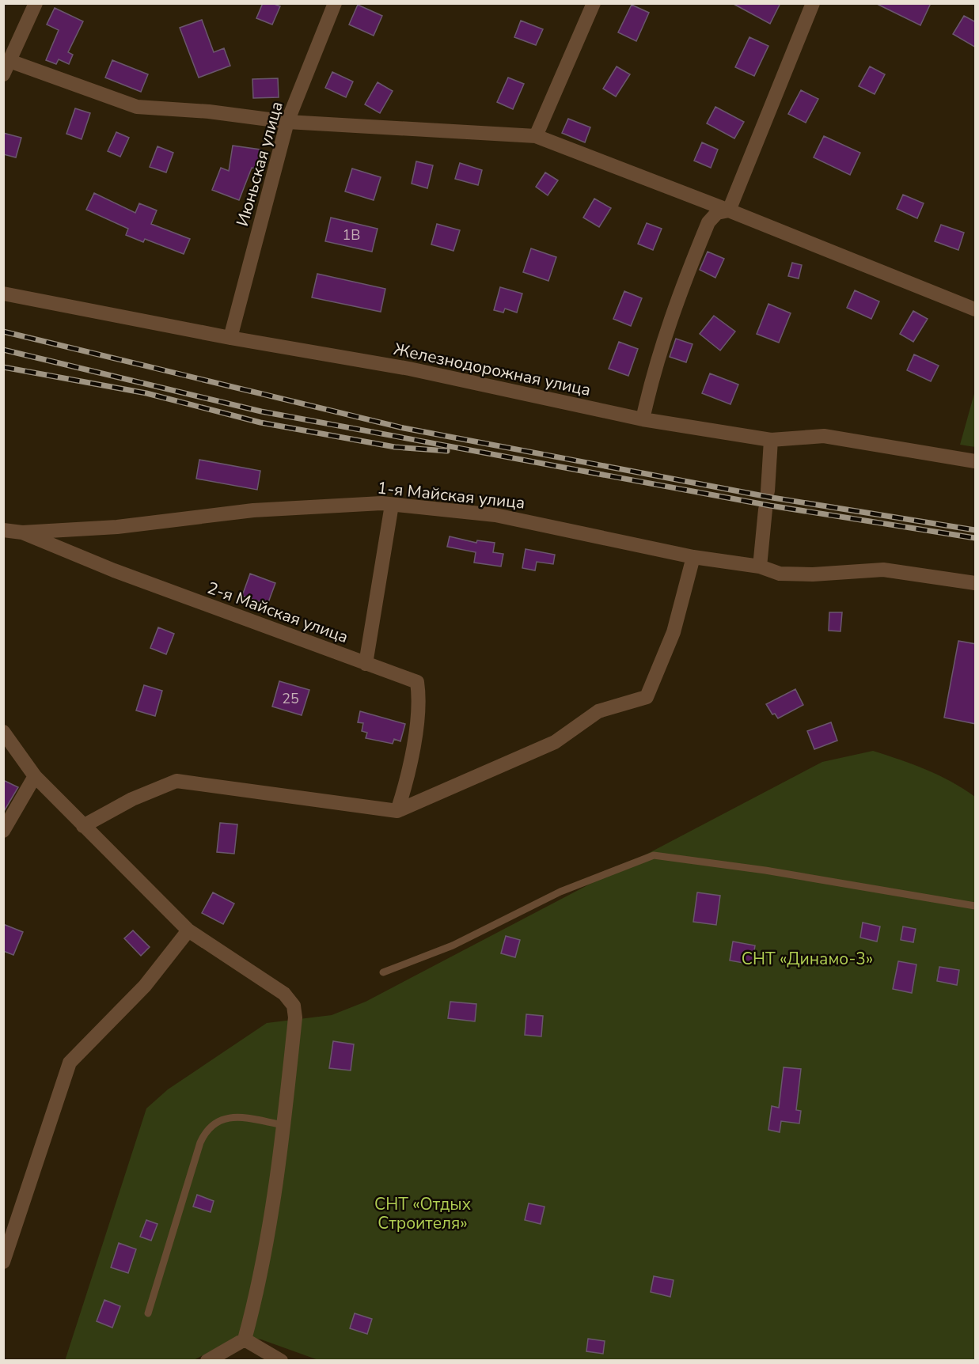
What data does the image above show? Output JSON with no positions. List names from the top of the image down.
{
  "streets": {
    "street": [
      "Июньская улица",
      "Железнодорожная улица",
      "1-я Майская улица",
      "2-я Майская улица"
    ]
  },
  "crossings": [
    ["Июньская улица", "Железнодорожная улица"],
    ["1-я Майская улица", "2-я Майская улица"]
  ],
  "parks": ["СНТ «Динамо-3»", "СНТ «Отдых Строителя»"],
  "house_numbers": ["1В", "25"]
}
